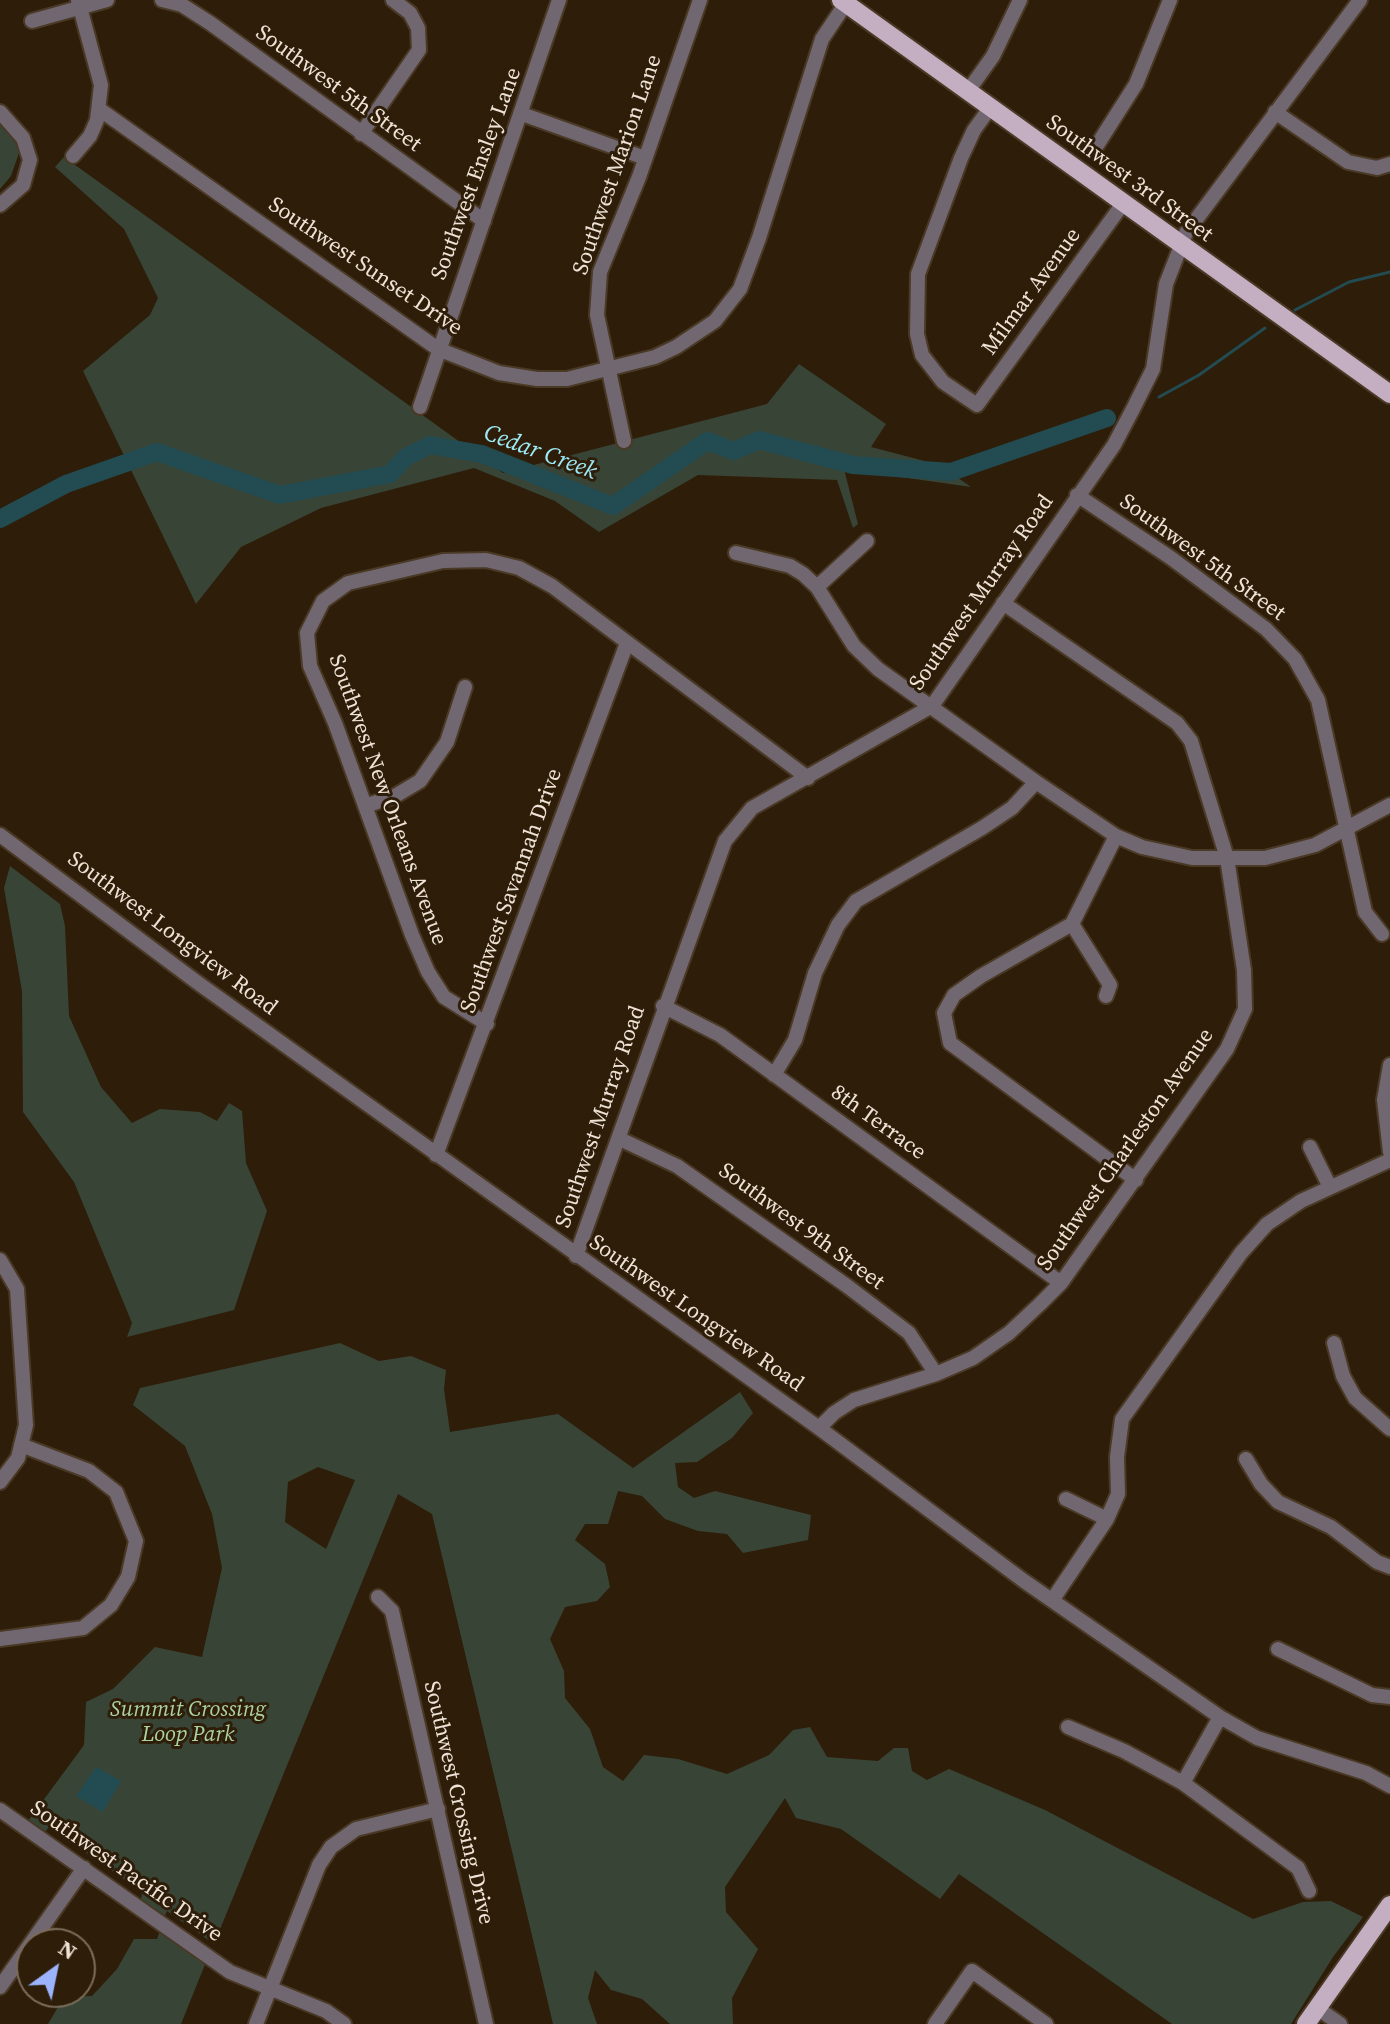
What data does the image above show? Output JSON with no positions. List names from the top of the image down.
{
  "streets": {
    "main road": ["Southwest 3rd Street"],
    "street": [
      "Southwest 5th Street",
      "Southwest Marion Lane",
      "Southwest Ensley Lane",
      "Southwest Sunset Drive",
      "Milmar Avenue",
      "Southwest Murray Road",
      "Southwest New Orleans Avenue",
      "Southwest Savannah Drive",
      "Southwest Longview Road",
      "8th Terrace",
      "Southwest Charleston Avenue",
      "Southwest 9th Street",
      "Southwest Crossing Drive",
      "Southwest Pacific Drive"
    ]
  },
  "crossings": [
    ["Southwest 5th Street", "Southwest Ensley Lane"],
    ["Southwest 5th Street", "Southwest Murray Road"],
    ["Southwest Marion Lane", "Southwest Sunset Drive"],
    ["Southwest Ensley Lane", "Southwest Sunset Drive"],
    ["Southwest 3rd Street", "Southwest Sunset Drive"],
    ["Southwest 3rd Street", "Milmar Avenue"],
    ["Southwest 3rd Street", "Southwest Murray Road"],
    ["Southwest Murray Road", "Southwest New Orleans Avenue"],
    ["Southwest Murray Road", "Southwest Longview Road"],
    ["Southwest Murray Road", "8th Terrace"],
    ["Southwest Murray Road", "Southwest Charleston Avenue"],
    ["Southwest Murray Road", "Southwest 9th Street"],
    ["Southwest New Orleans Avenue", "Southwest Savannah Drive"],
    ["Southwest Savannah Drive", "Southwest Longview Road"],
    ["Southwest Longview Road", "Southwest Charleston Avenue"],
    ["8th Terrace", "Southwest Charleston Avenue"],
    ["Southwest Charleston Avenue", "Southwest 9th Street"]
  ],
  "water": ["Cedar Creek"],
  "parks": ["Summit Crossing Loop Park"],
  "north": "top right"
}
